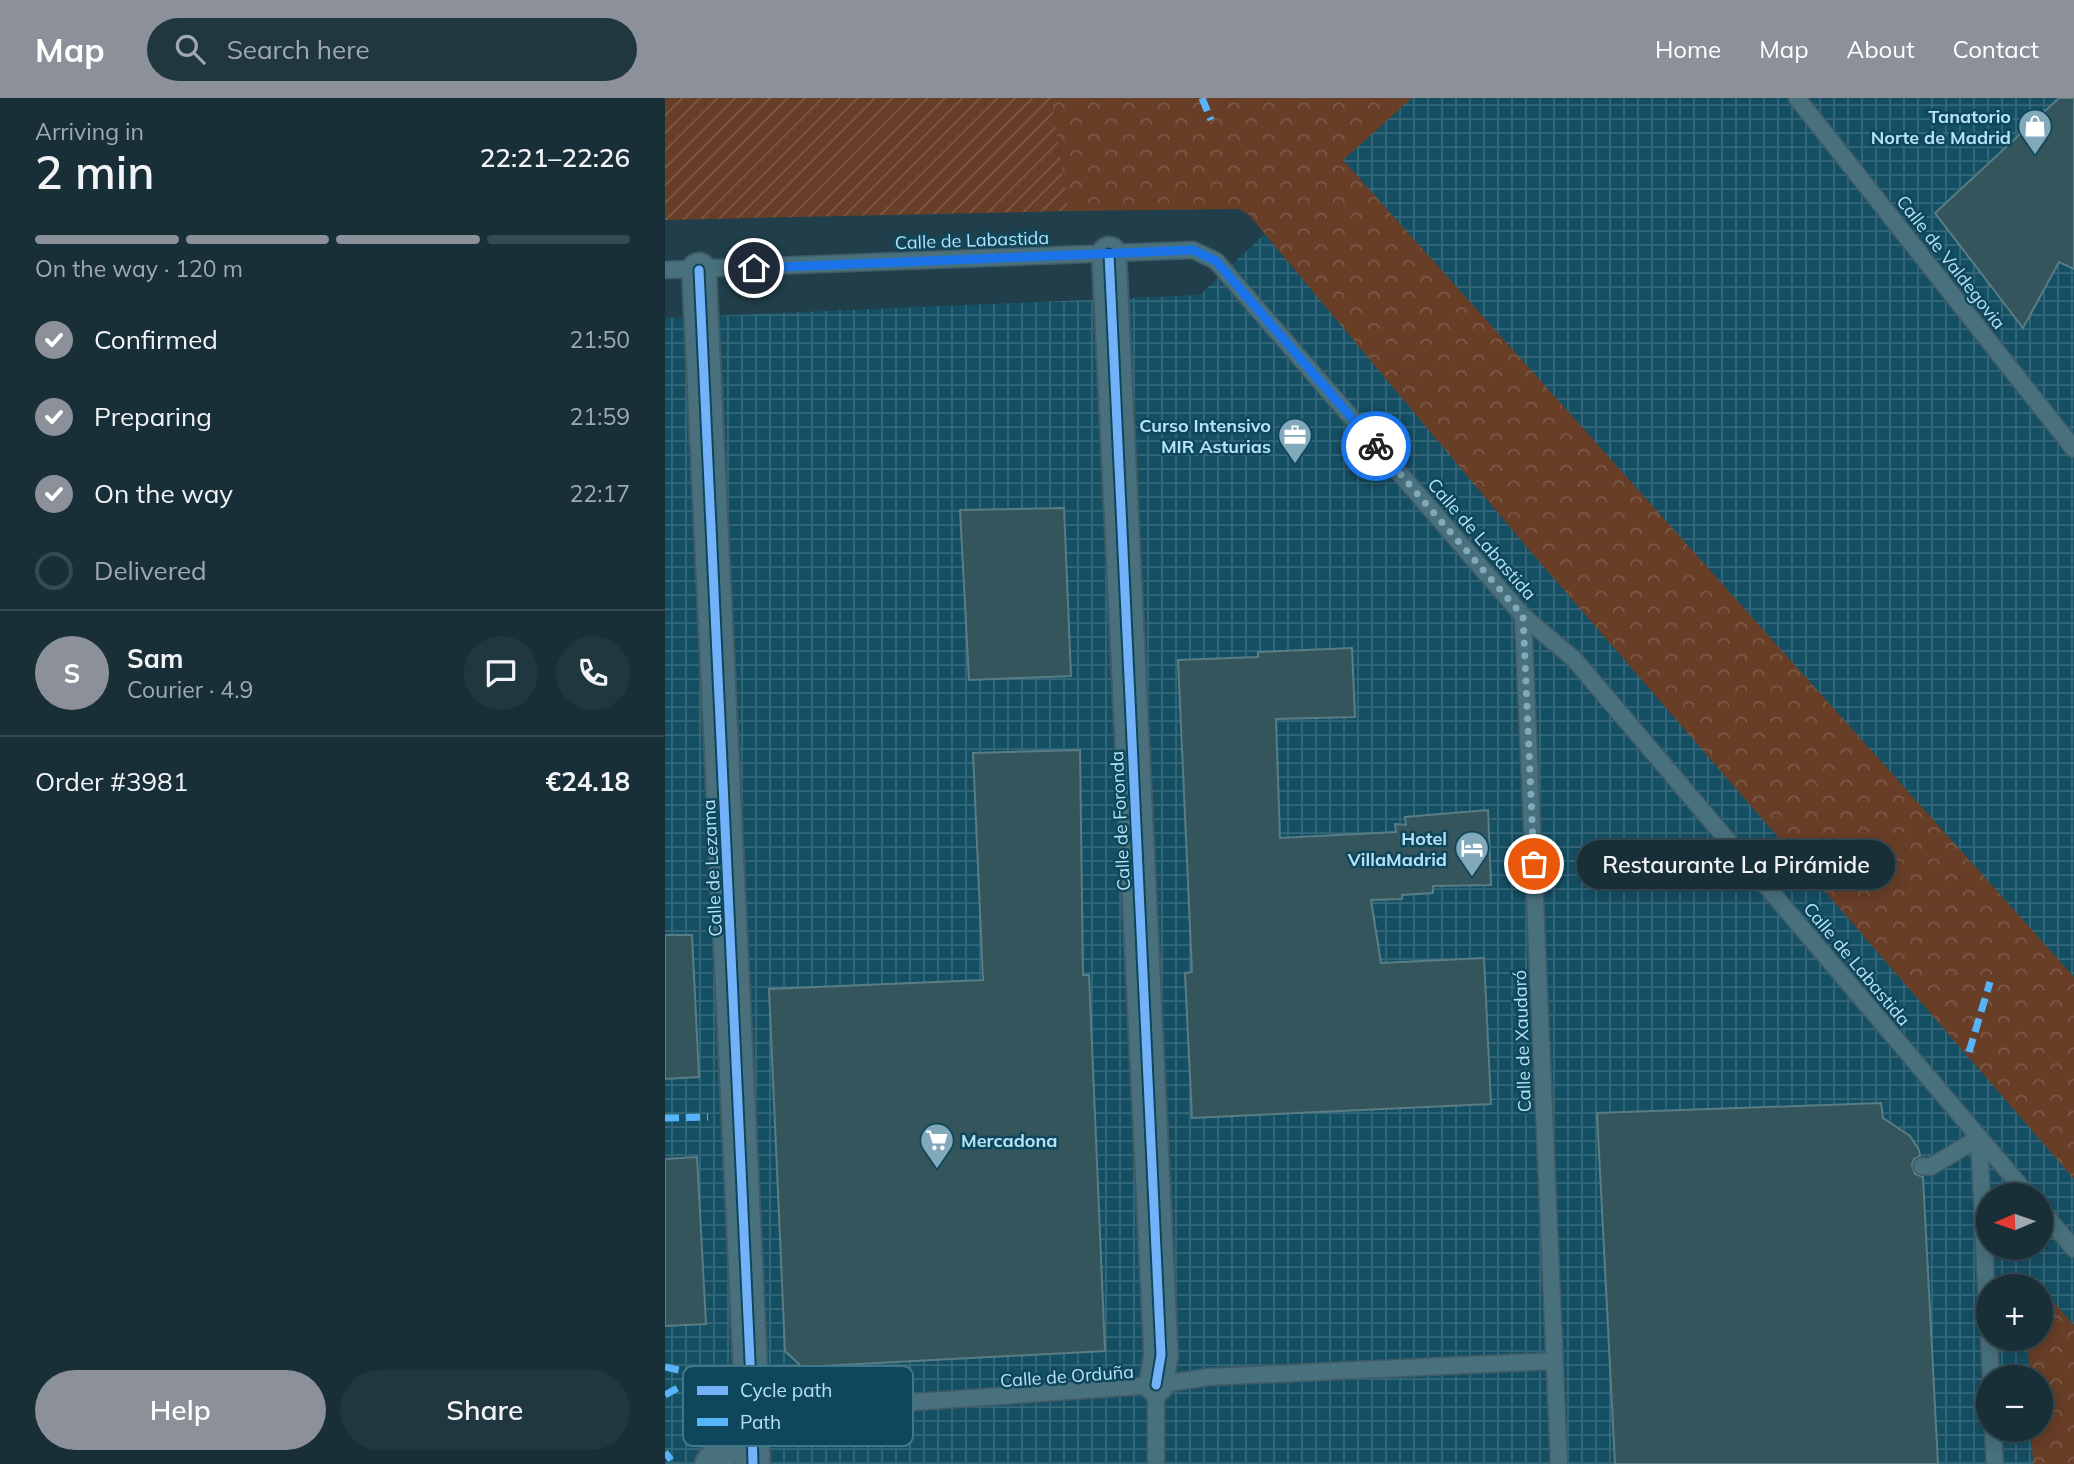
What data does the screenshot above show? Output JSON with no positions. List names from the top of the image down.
{
  "streets": {
    "street": ["Calle de Foronda", "Calle de Lezama"],
    "lane": [
      "Calle de Labastida",
      "Calle de Valdegovia",
      "Calle de Xaudaró",
      "Calle de Orduña"
    ]
  },
  "crossings": [
    ["Calle de Labastida", "Calle de Foronda"],
    ["Calle de Labastida", "Calle de Lezama"],
    ["Calle de Labastida", "Calle de Xaudaró"],
    ["Calle de Foronda", "Calle de Orduña"],
    ["Calle de Xaudaró", "Calle de Orduña"]
  ],
  "places": {
    "shop": ["Tanatorio Norte de Madrid"],
    "office": ["Curso Intensivo MIR Asturias"],
    "other": ["Restaurante La Pirámide"],
    "hotel": ["Hotel VillaMadrid"],
    "supermarket": ["Mercadona"]
  },
  "legend": ["Cycle path", "Path"],
  "north": "left",
  "page": {
    "header": "Map",
    "search": "Search here",
    "nav": [
      "Home",
      "Map",
      "About",
      "Contact"
    ],
    "heading": ["2 min", "Arriving in", "22:21–22:26"],
    "panel": [
      "Sam",
      "Courier · 4.9",
      "Order #3981",
      "€24.18"
    ],
    "bar": "On the way · 120 m",
    "list": [
      ["Confirmed", "21:50"],
      ["Preparing", "21:59"],
      ["On the way", "22:17"],
      "Delivered"
    ],
    "round": "S",
    "bubble": "Restaurante La Pirámide",
    "map_buttons": ["+", "−"],
    "buttons": ["Help", "Share"]
  }
}
